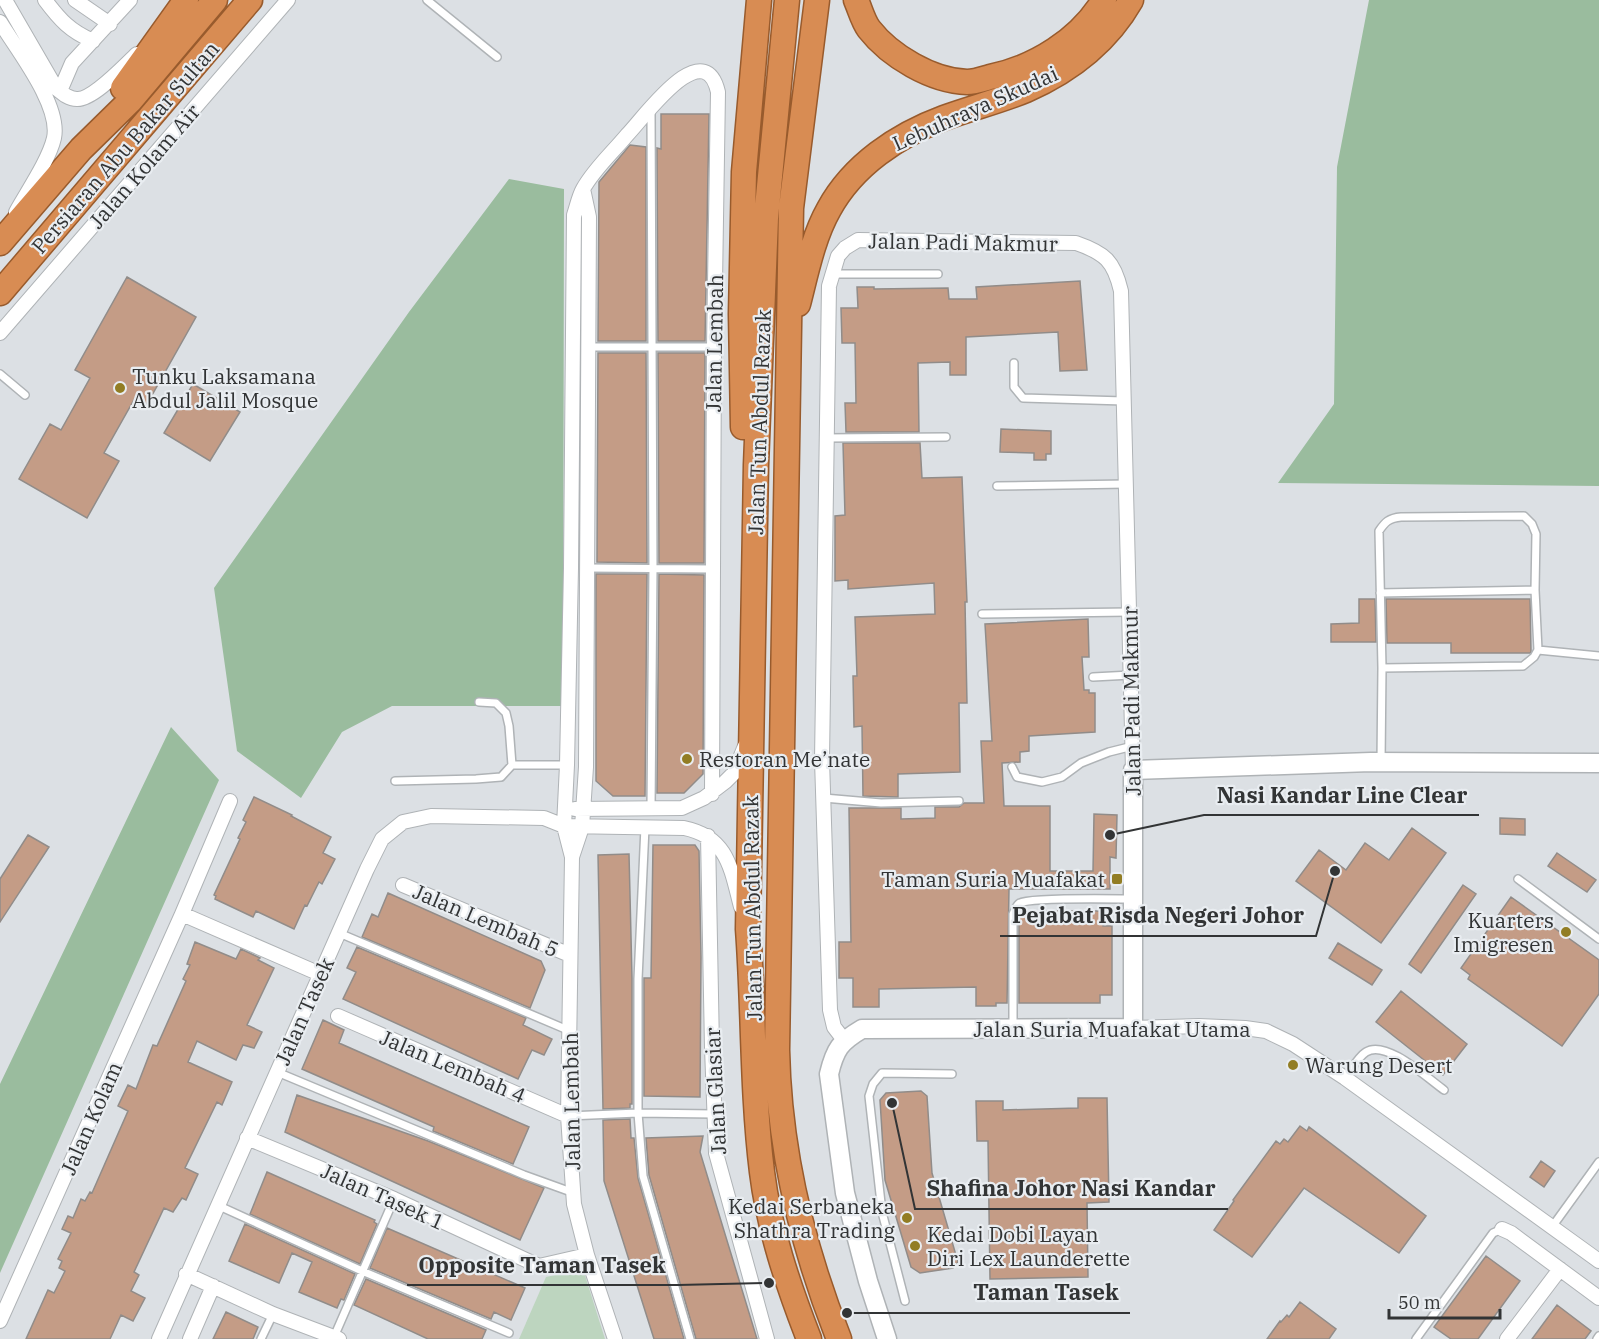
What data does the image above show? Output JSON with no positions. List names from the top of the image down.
{
  "streets": {
    "highway": ["Lebuhraya Skudai", "Persiaran Abu Bakar Sultan", "Jalan Tun Abdul Razak"],
    "street": [
      "Jalan Kolam Air",
      "Jalan Padi Makmur",
      "Jalan Lembah",
      "Jalan Lembah 5",
      "Jalan Tasek",
      "Jalan Suria Muafakat Utama",
      "Jalan Lembah 4",
      "Jalan Glasiar",
      "Jalan Kolam",
      "Jalan Tasek 1"
    ]
  },
  "crossings": [
    ["Lebuhraya Skudai", "Jalan Tun Abdul Razak"],
    ["Jalan Padi Makmur", "Jalan Suria Muafakat Utama"],
    ["Jalan Lembah", "Jalan Lembah 5"],
    ["Jalan Lembah", "Jalan Tasek"],
    ["Jalan Lembah", "Jalan Lembah 4"],
    ["Jalan Lembah", "Jalan Tasek 1"],
    ["Jalan Tun Abdul Razak", "Jalan Tasek"],
    ["Jalan Tasek", "Jalan Glasiar"],
    ["Jalan Tasek", "Jalan Tasek 1"]
  ],
  "places": {
    "other": [
      "Tunku Laksamana Abdul Jalil Mosque",
      "Restoran Me’nate",
      "Nasi Kandar Line Clear",
      "Pejabat Risda Negeri Johor",
      "Kuarters Imigresen",
      "Warung Desert",
      "Shafina Johor Nasi Kandar",
      "Kedai Serbaneka Shathra Trading",
      "Kedai Dobi Layan Diri Lex Launderette",
      "Opposite Taman Tasek",
      "Taman Tasek"
    ],
    "transit": ["Taman Suria Muafakat"]
  },
  "scale_bar": "50 m"
}
